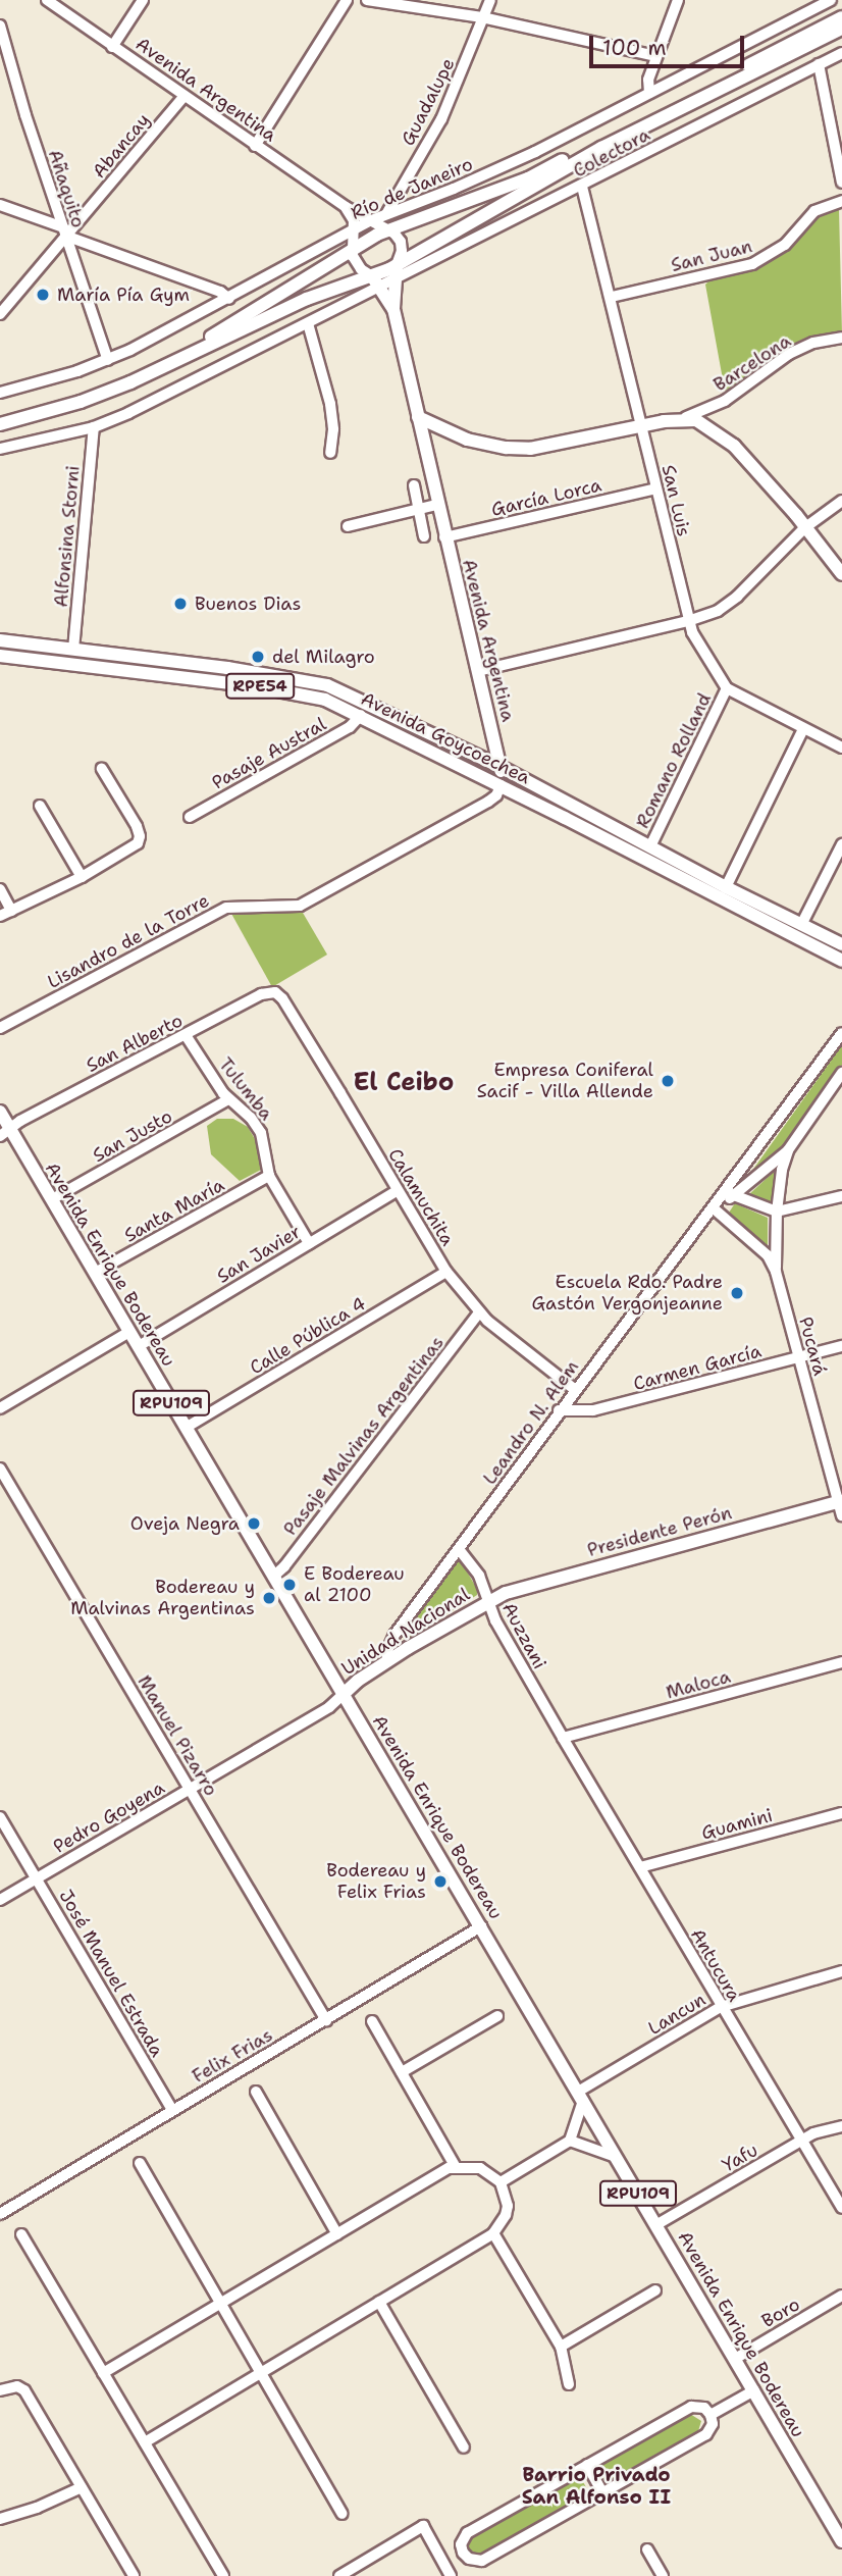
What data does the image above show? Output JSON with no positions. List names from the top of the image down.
{
  "streets": {
    "main road": [
      "Avenida Argentina",
      "RPE54",
      "Avenida Goycoechea",
      "Avenida Enrique Bodereau",
      "RPU109",
      "Presidente Perón",
      "Unidad Nacional"
    ],
    "street": [
      "Guadalupe",
      "Abancay",
      "Colectora",
      "Añaquito",
      "Río de Janeiro",
      "San Juan",
      "Barcelona",
      "García Lorca",
      "San Luis",
      "Alfonsina Storni",
      "Pasaje Austral",
      "Romano Rolland",
      "Lisandro de la Torre",
      "San Alberto",
      "Tulumba",
      "San Justo",
      "Calamuchita",
      "Santa María",
      "San Javier",
      "Calle Pública 4",
      "Pucará",
      "Carmen García",
      "Leandro N. Alem",
      "Pasaje Malvinas Argentinas",
      "Auzzani",
      "Maloca",
      "Manuel Pizarro",
      "Pedro Goyena",
      "Guamini",
      "Antucura",
      "José Manuel Estrada",
      "Lancun",
      "Felix Frias",
      "Yafu",
      "Boro"
    ]
  },
  "crossings": [
    ["Avenida Argentina", "Abancay"],
    ["Avenida Argentina", "Colectora"],
    ["Avenida Argentina", "Río de Janeiro"],
    ["Avenida Argentina", "García Lorca"],
    ["Avenida Argentina", "Avenida Goycoechea"],
    ["Avenida Argentina", "Lisandro de la Torre"],
    ["Guadalupe", "Río de Janeiro"],
    ["Abancay", "Añaquito"],
    ["Colectora", "San Luis"],
    ["Añaquito", "Río de Janeiro"],
    ["San Juan", "San Luis"],
    ["García Lorca", "San Luis"],
    ["San Luis", "Romano Rolland"],
    ["Alfonsina Storni", "Avenida Goycoechea"],
    ["Avenida Goycoechea", "Pasaje Austral"],
    ["Avenida Goycoechea", "Romano Rolland"],
    ["Avenida Goycoechea", "Lisandro de la Torre"],
    ["San Alberto", "Tulumba"],
    ["San Alberto", "Calamuchita"],
    ["San Alberto", "Avenida Enrique Bodereau"],
    ["Tulumba", "San Justo"],
    ["Tulumba", "Santa María"],
    ["Tulumba", "San Javier"],
    ["San Justo", "Avenida Enrique Bodereau"],
    ["Calamuchita", "San Javier"],
    ["Calamuchita", "Calle Pública 4"],
    ["Calamuchita", "Leandro N. Alem"],
    ["Calamuchita", "Pasaje Malvinas Argentinas"],
    ["Santa María", "Avenida Enrique Bodereau"],
    ["San Javier", "Avenida Enrique Bodereau"],
    ["Avenida Enrique Bodereau", "Calle Pública 4"],
    ["Avenida Enrique Bodereau", "Pasaje Malvinas Argentinas"],
    ["Avenida Enrique Bodereau", "Unidad Nacional"],
    ["Avenida Enrique Bodereau", "Pedro Goyena"],
    ["Avenida Enrique Bodereau", "Lancun"],
    ["Avenida Enrique Bodereau", "Felix Frias"],
    ["Avenida Enrique Bodereau", "Yafu"],
    ["Avenida Enrique Bodereau", "Boro"],
    ["Pucará", "Carmen García"],
    ["Pucará", "Leandro N. Alem"],
    ["Pucará", "Presidente Perón"],
    ["Carmen García", "Leandro N. Alem"],
    ["Leandro N. Alem", "Unidad Nacional"],
    ["Leandro N. Alem", "Auzzani"],
    ["Presidente Perón", "Unidad Nacional"],
    ["Presidente Perón", "Auzzani"],
    ["Unidad Nacional", "Auzzani"],
    ["Unidad Nacional", "Pedro Goyena"],
    ["Auzzani", "Maloca"],
    ["Auzzani", "Antucura"],
    ["Maloca", "Antucura"],
    ["Manuel Pizarro", "Pedro Goyena"],
    ["Manuel Pizarro", "Felix Frias"],
    ["Pedro Goyena", "José Manuel Estrada"],
    ["Guamini", "Antucura"],
    ["Antucura", "Lancun"],
    ["Antucura", "Yafu"],
    ["José Manuel Estrada", "Felix Frias"]
  ],
  "districts": ["El Ceibo", "Barrio Privado San Alfonso II"],
  "places": [
    "María Pía Gym",
    "Buenos Dias",
    "del Milagro",
    "Empresa Coniferal Sacif - Villa Allende",
    "Escuela Rdo. Padre Gastón Vergonjeanne",
    "Oveja Negra",
    "E Bodereau al 2100",
    "Bodereau y Malvinas Argentinas",
    "Bodereau y Felix Frias"
  ],
  "scale_bar": "100 m"
}
